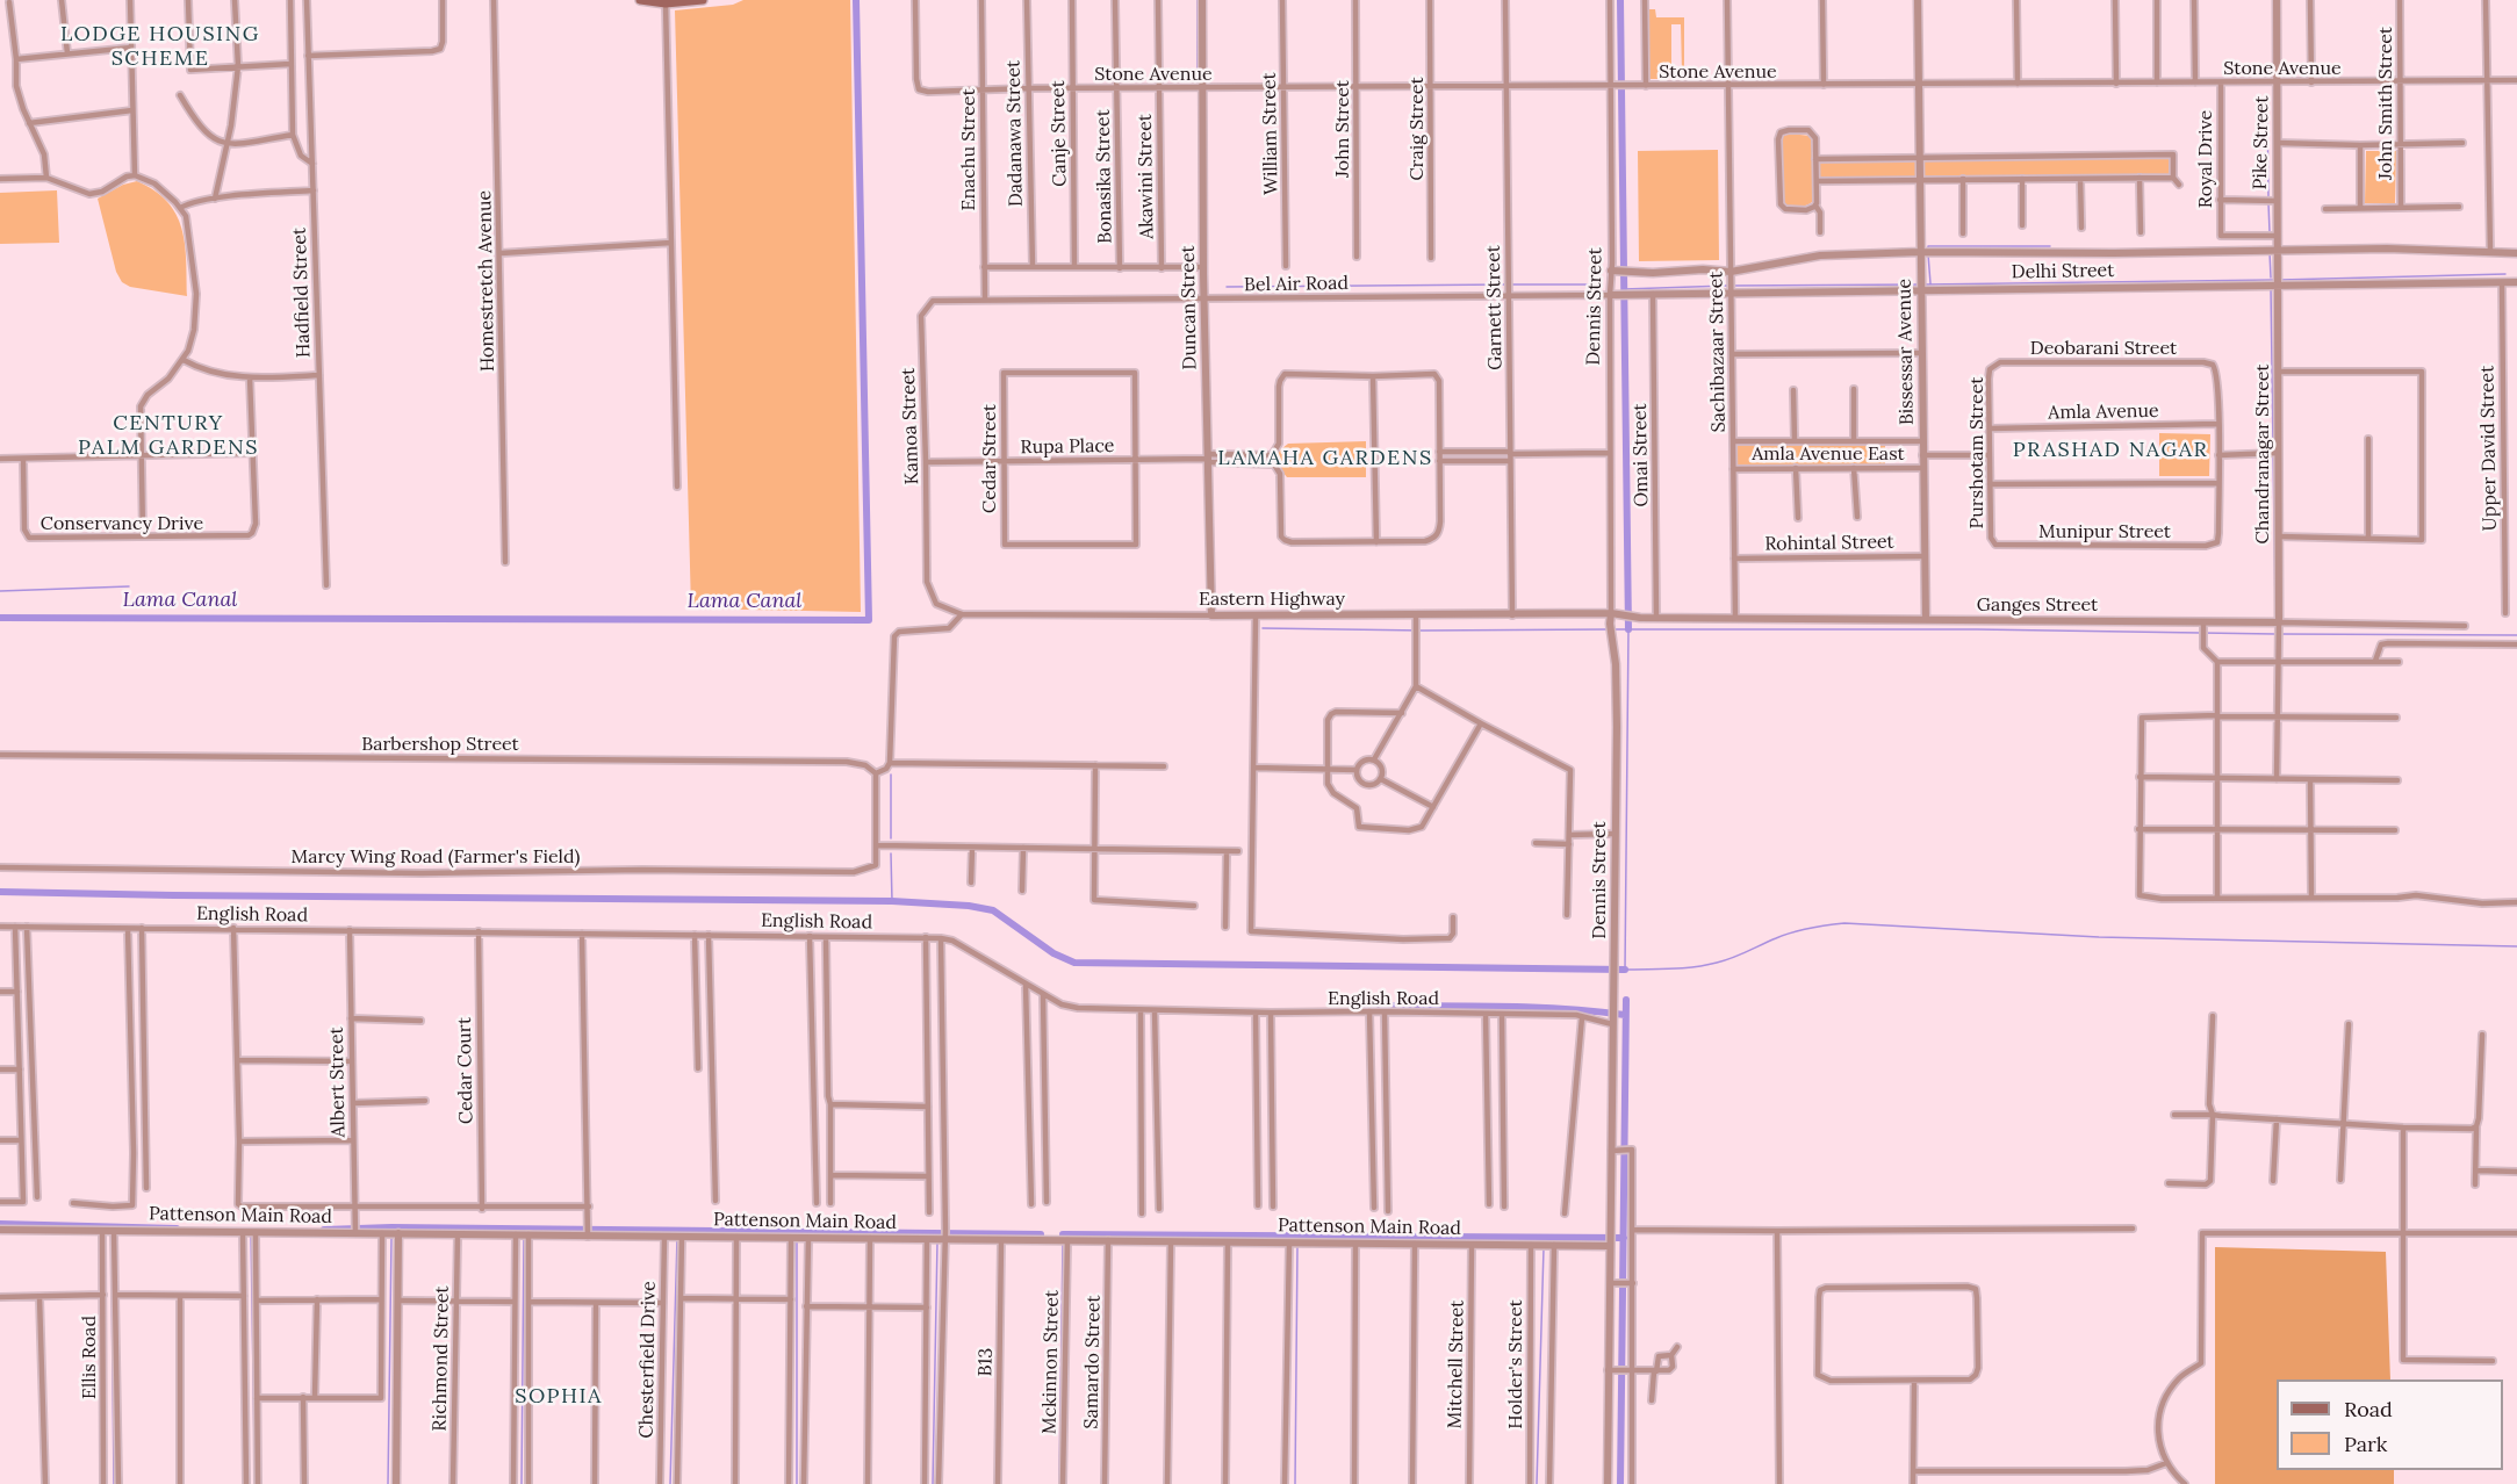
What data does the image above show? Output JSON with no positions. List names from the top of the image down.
{
  "streets": {
    "street": [
      "Stone Avenue",
      "John Smith Street",
      "John Street",
      "Craig Street",
      "Dadanawa Street",
      "Canje Street",
      "William Street",
      "Pike Street",
      "Enachu Street",
      "Royal Drive",
      "Bonasika Street",
      "Akawini Street",
      "Delhi Street",
      "Homestretch Avenue",
      "Bel Air Road",
      "Hadfield Street",
      "Dennis Street",
      "Duncan Street",
      "Garnett Street",
      "Deobarani Street",
      "Sachibazaar Street",
      "Bissessar Avenue",
      "Amla Avenue",
      "Kamoa Street",
      "Rupa Place",
      "Upper David Street",
      "Purshotam Street",
      "Amla Avenue East",
      "Chandranagar Street",
      "Omai Street",
      "Cedar Street",
      "Conservancy Drive",
      "Munipur Street",
      "Rohintal Street",
      "Eastern Highway",
      "Ganges Street",
      "Barbershop Street",
      "Marcy Wing Road (Farmer's Field)",
      "English Road",
      "Cedar Court",
      "Albert Street",
      "Pattenson Main Road",
      "Ellis Road",
      "Richmond Street",
      "Chesterfield Drive",
      "B13",
      "Mckinnon Street",
      "Samardo Street",
      "Mitchell Street",
      "Holder's Street"
    ]
  },
  "crossings": [
    ["Stone Avenue", "John Smith Street"],
    ["Stone Avenue", "John Street"],
    ["Stone Avenue", "Craig Street"],
    ["Stone Avenue", "Dadanawa Street"],
    ["Stone Avenue", "Canje Street"],
    ["Stone Avenue", "William Street"],
    ["Stone Avenue", "Pike Street"],
    ["Stone Avenue", "Enachu Street"],
    ["Stone Avenue", "Royal Drive"],
    ["Stone Avenue", "Bonasika Street"],
    ["Stone Avenue", "Akawini Street"],
    ["Stone Avenue", "Dennis Street"],
    ["Stone Avenue", "Duncan Street"],
    ["Stone Avenue", "Garnett Street"],
    ["Stone Avenue", "Sachibazaar Street"],
    ["Stone Avenue", "Bissessar Avenue"],
    ["Pike Street", "Royal Drive"],
    ["Pike Street", "Delhi Street"],
    ["Pike Street", "Chandranagar Street"],
    ["Enachu Street", "Bel Air Road"],
    ["Enachu Street", "Kamoa Street"],
    ["Delhi Street", "Bel Air Road"],
    ["Delhi Street", "Dennis Street"],
    ["Delhi Street", "Sachibazaar Street"],
    ["Delhi Street", "Bissessar Avenue"],
    ["Delhi Street", "Upper David Street"],
    ["Delhi Street", "Chandranagar Street"],
    ["Delhi Street", "Omai Street"],
    ["Bel Air Road", "Dennis Street"],
    ["Bel Air Road", "Duncan Street"],
    ["Bel Air Road", "Garnett Street"],
    ["Bel Air Road", "Kamoa Street"],
    ["Dennis Street", "Eastern Highway"],
    ["Dennis Street", "Ganges Street"],
    ["Dennis Street", "English Road"],
    ["Duncan Street", "Rupa Place"],
    ["Duncan Street", "Eastern Highway"],
    ["Garnett Street", "Eastern Highway"],
    ["Deobarani Street", "Amla Avenue"],
    ["Deobarani Street", "Purshotam Street"],
    ["Sachibazaar Street", "Amla Avenue East"],
    ["Sachibazaar Street", "Rohintal Street"],
    ["Sachibazaar Street", "Ganges Street"],
    ["Bissessar Avenue", "Amla Avenue East"],
    ["Bissessar Avenue", "Rohintal Street"],
    ["Bissessar Avenue", "Ganges Street"],
    ["Amla Avenue", "Purshotam Street"],
    ["Kamoa Street", "Rupa Place"],
    ["Kamoa Street", "Eastern Highway"],
    ["Rupa Place", "Cedar Street"],
    ["Purshotam Street", "Munipur Street"],
    ["Chandranagar Street", "Ganges Street"],
    ["Omai Street", "Ganges Street"],
    ["Eastern Highway", "Ganges Street"],
    ["English Road", "Cedar Court"],
    ["English Road", "Albert Street"],
    ["Albert Street", "Pattenson Main Road"],
    ["Pattenson Main Road", "Ellis Road"],
    ["Pattenson Main Road", "Richmond Street"],
    ["Pattenson Main Road", "Chesterfield Drive"],
    ["Pattenson Main Road", "B13"],
    ["Pattenson Main Road", "Mckinnon Street"],
    ["Pattenson Main Road", "Samardo Street"],
    ["Pattenson Main Road", "Mitchell Street"],
    ["Pattenson Main Road", "Holder's Street"]
  ],
  "districts": [
    "LODGE HOUSING SCHEME",
    "CENTURY PALM GARDENS",
    "PRASHAD NAGAR",
    "LAMAHA GARDENS",
    "SOPHIA"
  ],
  "water": ["Lama Canal"],
  "legend": ["Road", "Park"]
}
